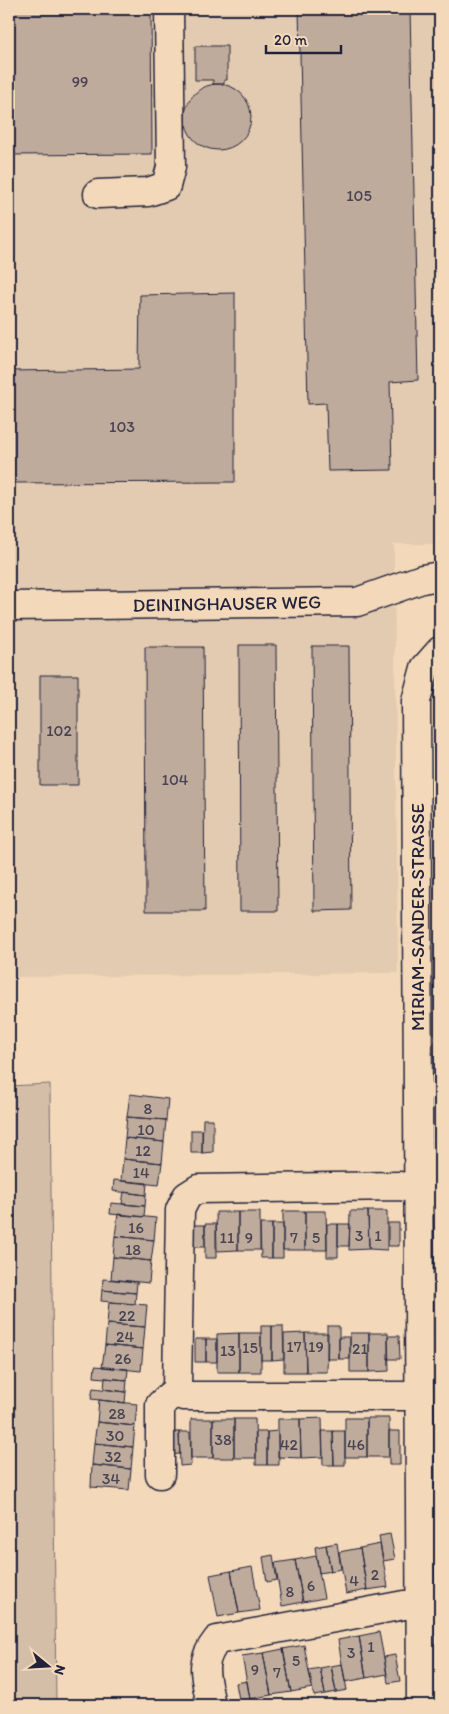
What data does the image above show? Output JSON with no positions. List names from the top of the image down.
{
  "streets": {
    "street": ["DEININGHAUSER WEG", "MIRIAM-SANDER-STRASSE"]
  },
  "house_numbers": [
    "99",
    "105",
    "103",
    "102",
    "104",
    "8",
    "10",
    "12",
    "14",
    "16",
    "3",
    "1",
    "11",
    "9",
    "7",
    "5",
    "18",
    "22",
    "24",
    "17",
    "19",
    "15",
    "21",
    "13",
    "26",
    "28",
    "30",
    "38",
    "42",
    "46",
    "32",
    "34",
    "2",
    "4",
    "6",
    "8",
    "1",
    "3",
    "5",
    "9",
    "7"
  ],
  "scale_bar": "20 m",
  "north": "right"
}
